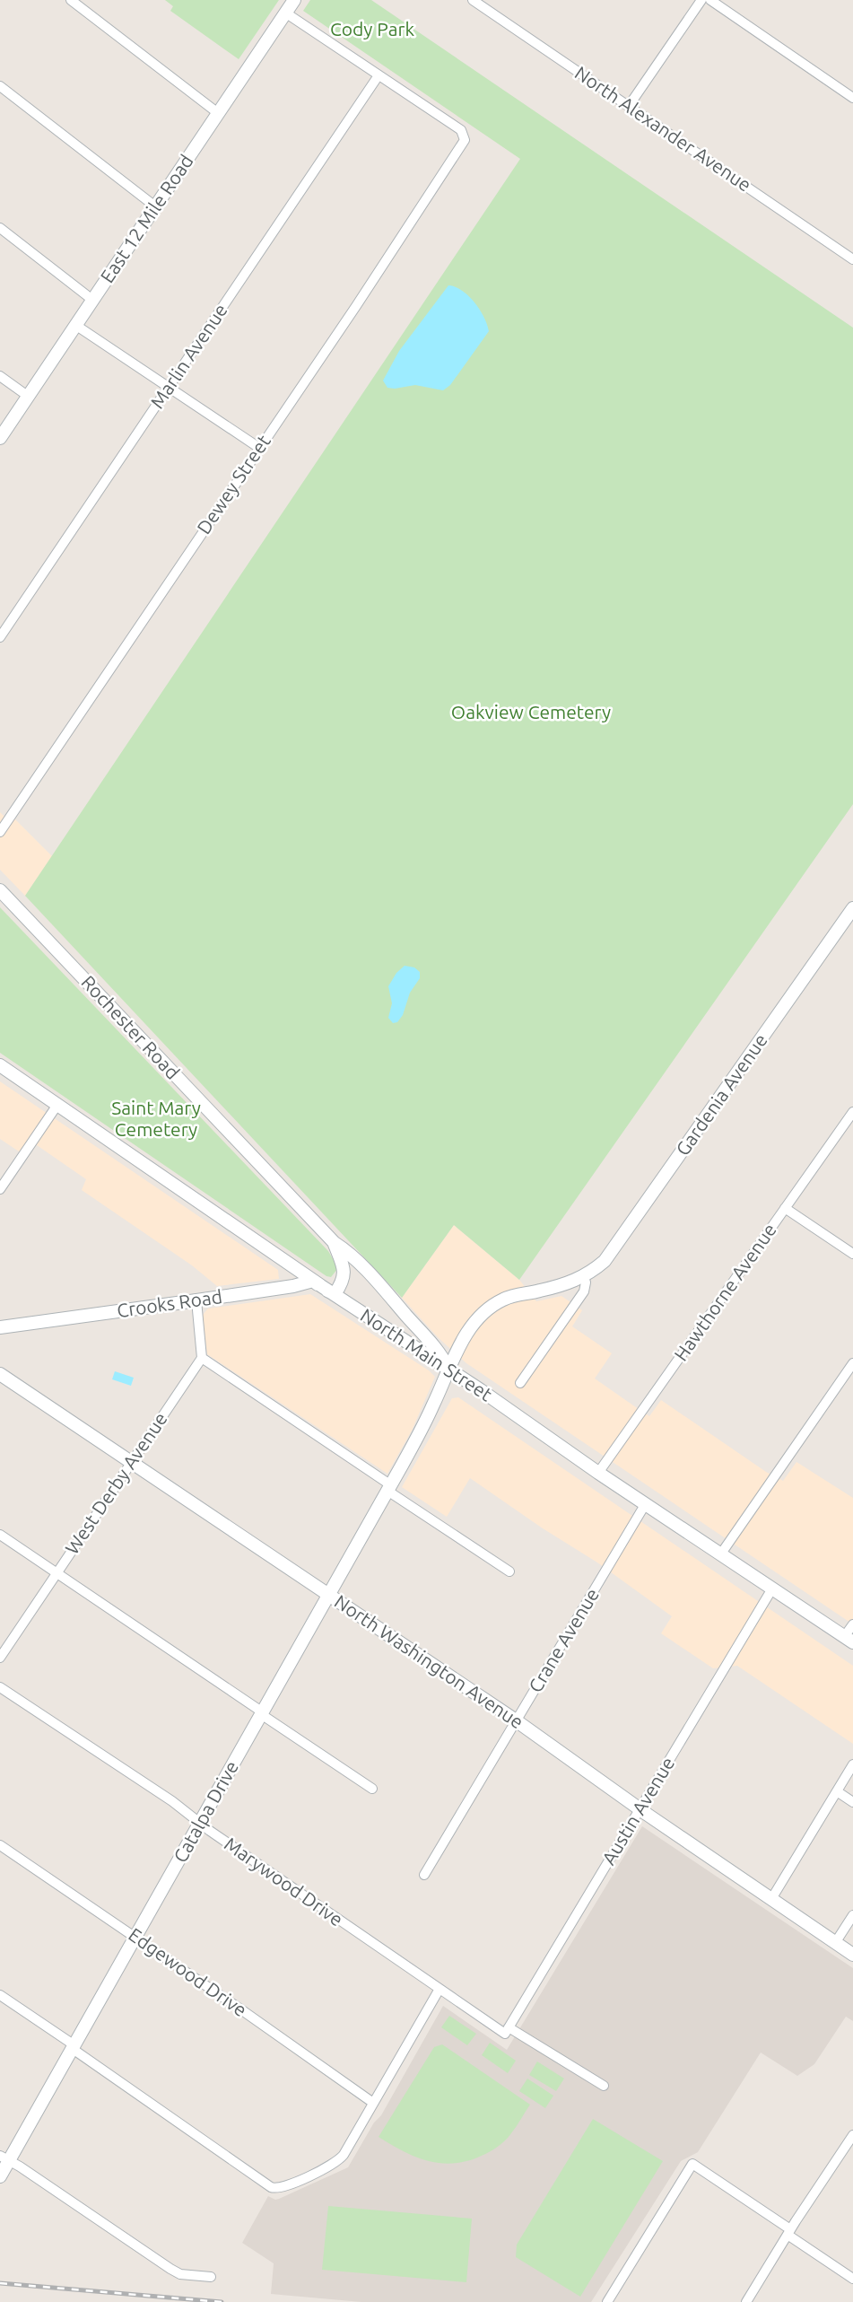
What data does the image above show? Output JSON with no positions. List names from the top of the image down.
{
  "streets": {
    "main road": [
      "East 12 Mile Road",
      "Rochester Road",
      "Gardenia Avenue",
      "Crooks Road",
      "North Main Street",
      "North Washington Avenue",
      "Catalpa Drive"
    ],
    "street": [
      "North Alexander Avenue",
      "Marlin Avenue",
      "Dewey Street",
      "Hawthorne Avenue",
      "West Derby Avenue",
      "Crane Avenue",
      "Austin Avenue",
      "Marywood Drive",
      "Edgewood Drive"
    ]
  },
  "crossings": [
    ["Marlin Avenue", "Dewey Street"],
    ["Rochester Road", "North Main Street"],
    ["Gardenia Avenue", "North Main Street"],
    ["Gardenia Avenue", "Catalpa Drive"],
    ["Hawthorne Avenue", "North Main Street"],
    ["North Main Street", "Crane Avenue"],
    ["North Main Street", "Austin Avenue"],
    ["West Derby Avenue", "North Washington Avenue"],
    ["Crane Avenue", "North Washington Avenue"],
    ["North Washington Avenue", "Austin Avenue"],
    ["North Washington Avenue", "Catalpa Drive"],
    ["Austin Avenue", "Marywood Drive"],
    ["Catalpa Drive", "Marywood Drive"],
    ["Catalpa Drive", "Edgewood Drive"]
  ],
  "parks": ["Cody Park", "Oakview Cemetery", "Saint Mary Cemetery"]
}
